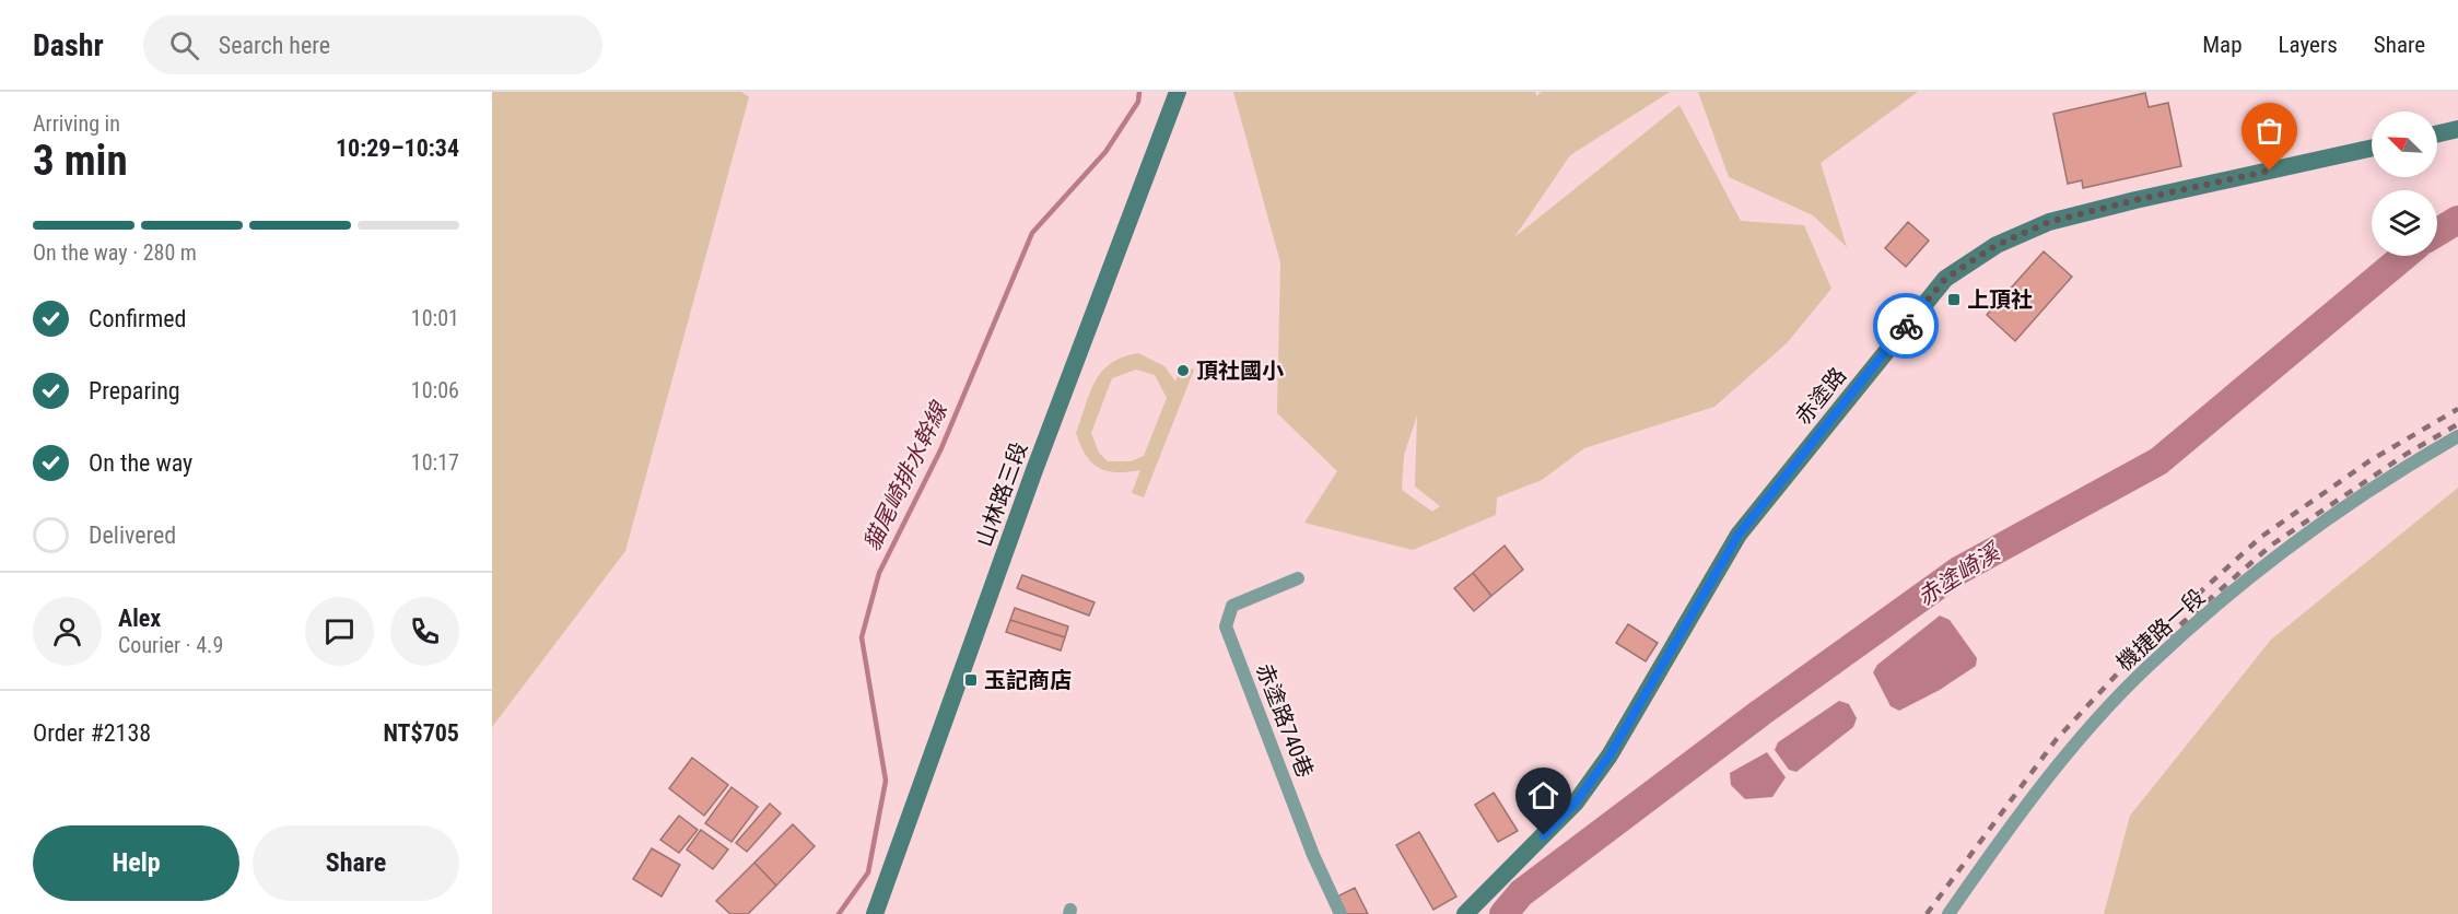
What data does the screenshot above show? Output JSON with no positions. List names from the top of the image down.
{
  "streets": {
    "street": [
      "赤塗路",
      "山林路三段",
      "機捷路一段",
      "赤塗路740巷"
    ]
  },
  "water": ["貓尾崎排水幹線", "赤塗崎溪"],
  "places": {
    "transit": ["上頂社", "玉記商店"],
    "other": ["頂社國小"]
  },
  "north": "top left",
  "page": {
    "header": "Dashr",
    "search": "Search here",
    "nav": ["Map", "Layers", "Share"],
    "heading": ["3 min", "Arriving in", "10:29–10:34"],
    "panel": [
      "Alex",
      "Courier · 4.9",
      "Order #2138",
      "NT$705"
    ],
    "bar": "On the way · 280 m",
    "list": [
      ["Confirmed", "10:01"],
      ["Preparing", "10:06"],
      ["On the way", "10:17"],
      "Delivered"
    ],
    "buttons": ["Help", "Share"]
  }
}
